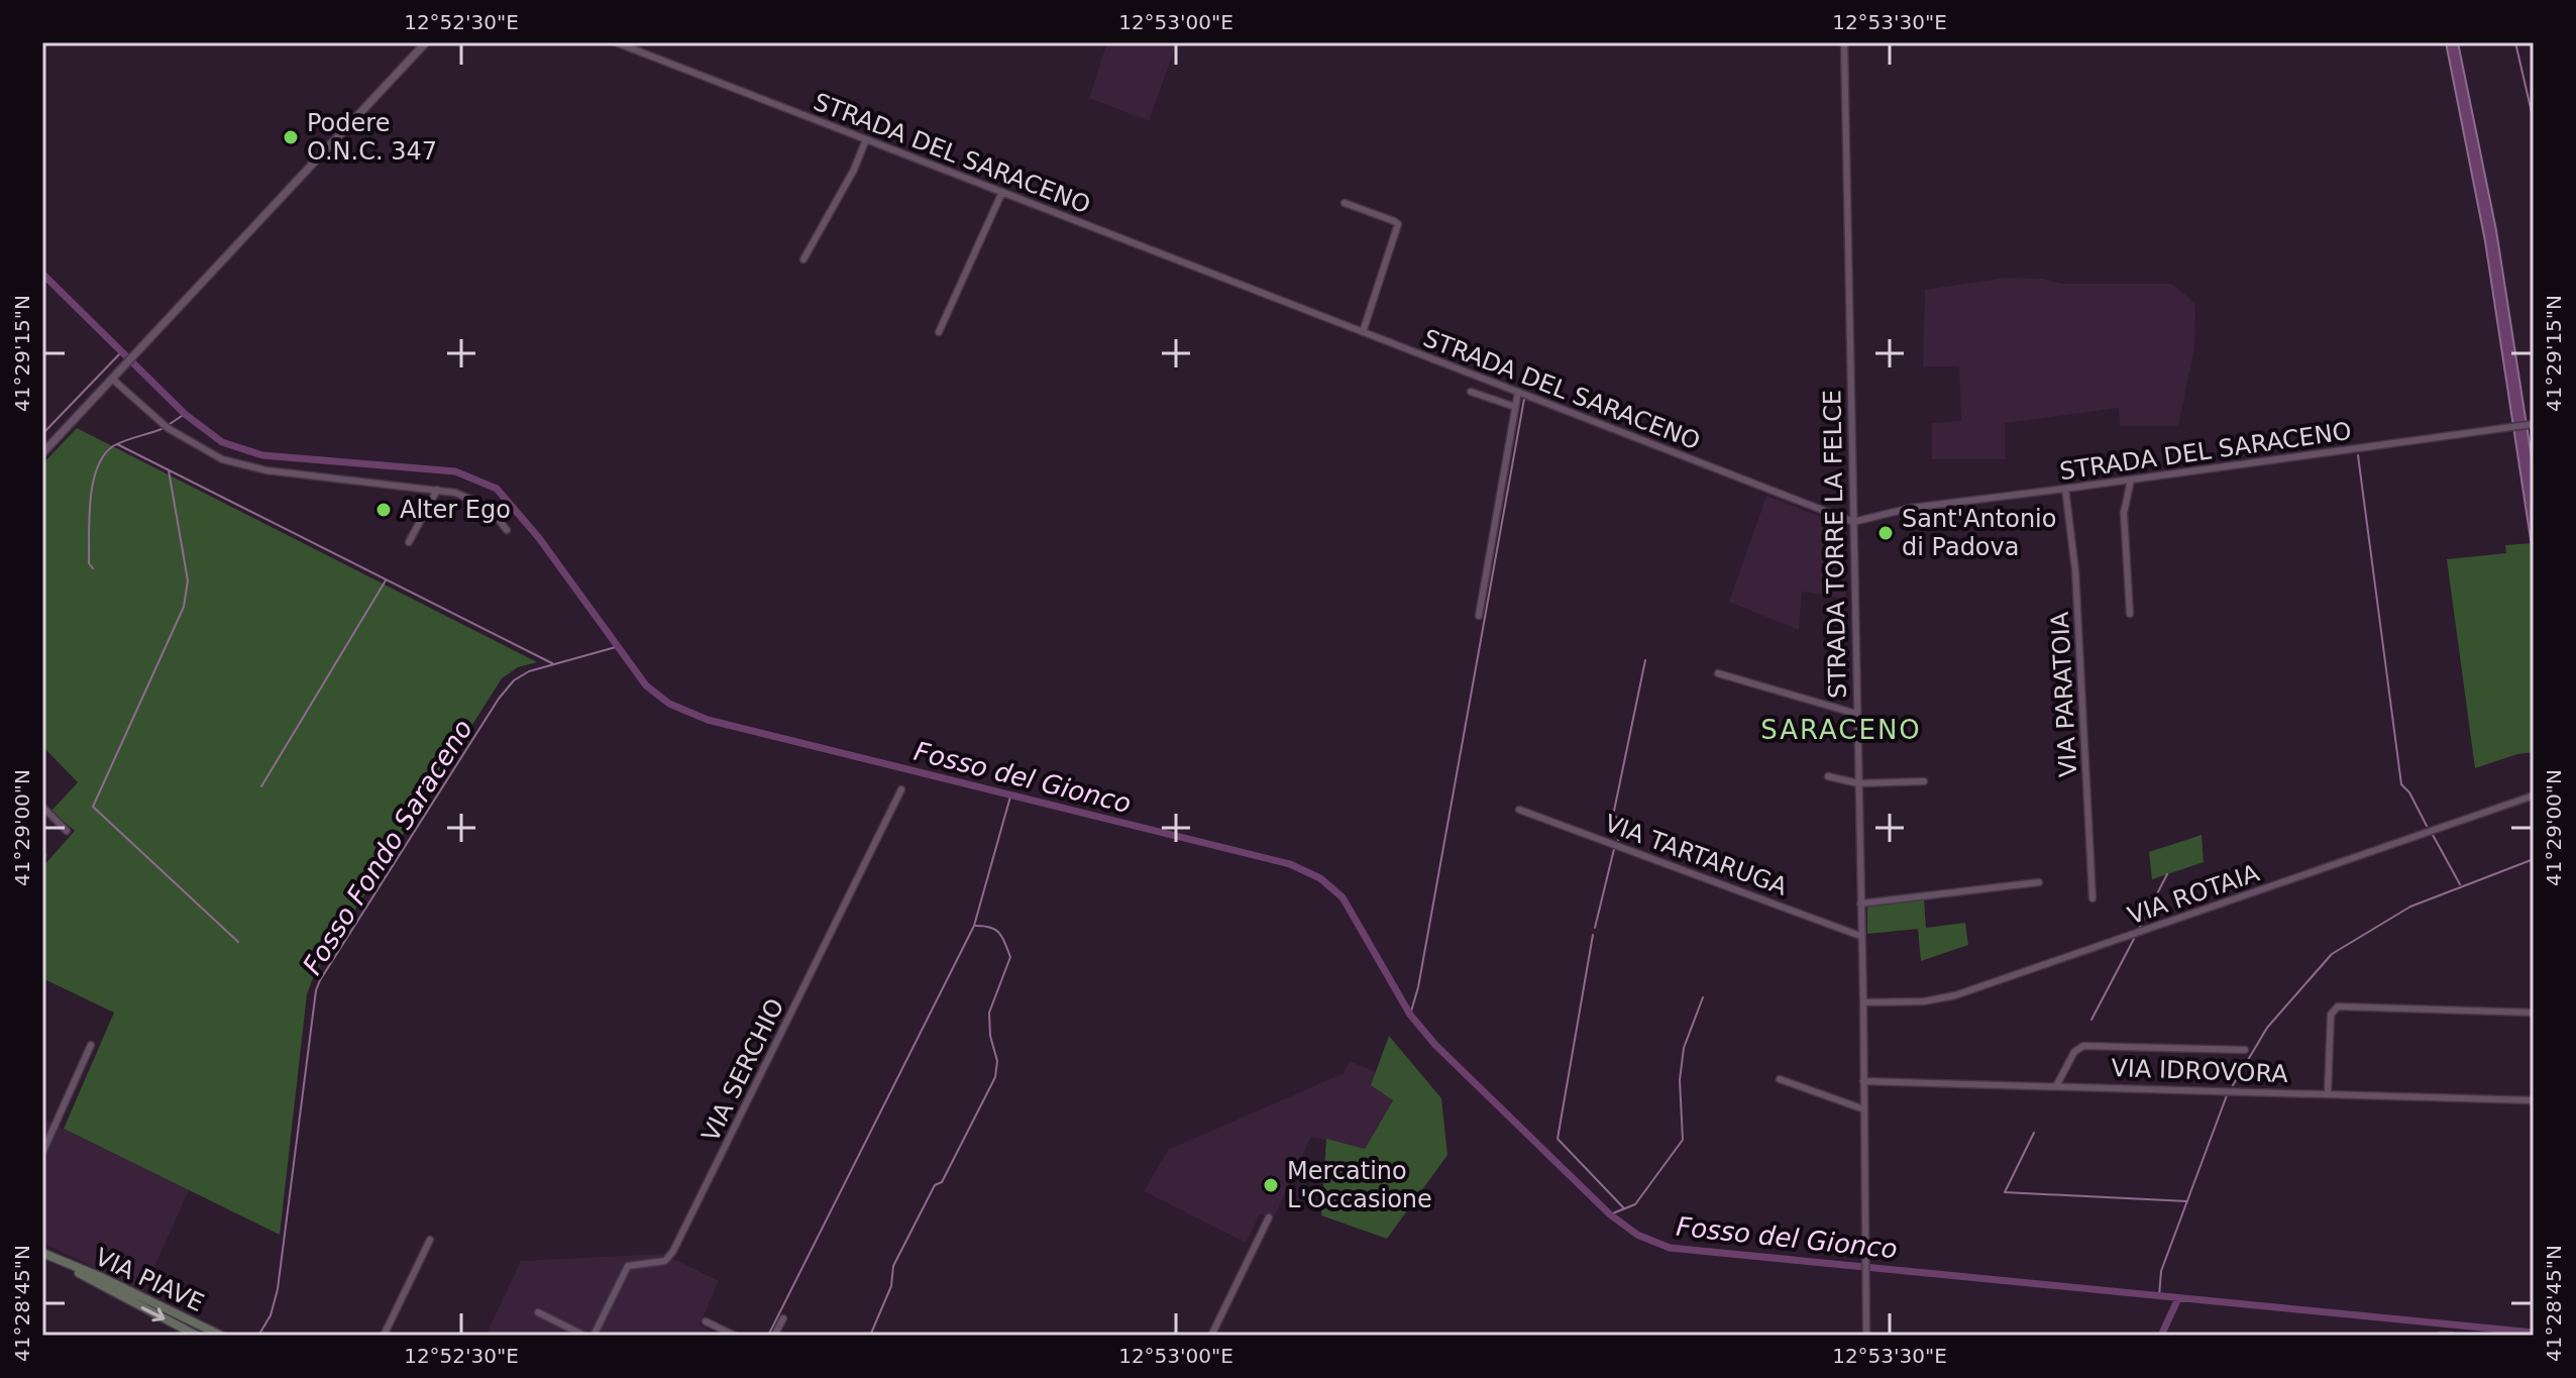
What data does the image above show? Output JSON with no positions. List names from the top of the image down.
{
  "streets": {
    "main road": ["VIA PIAVE"],
    "street": [
      "STRADA DEL SARACENO",
      "STRADA TORRE LA FELCE",
      "VIA PARATOIA",
      "VIA TARTARUGA",
      "VIA ROTAIA",
      "VIA SERCHIO",
      "VIA IDROVORA"
    ]
  },
  "crossings": [
    ["STRADA DEL SARACENO", "STRADA TORRE LA FELCE"],
    ["STRADA DEL SARACENO", "VIA PARATOIA"],
    ["STRADA TORRE LA FELCE", "VIA TARTARUGA"],
    ["STRADA TORRE LA FELCE", "VIA ROTAIA"],
    ["STRADA TORRE LA FELCE", "VIA IDROVORA"]
  ],
  "districts": ["SARACENO"],
  "water": ["Fosso del Gionco", "Fosso Fondo Saraceno"],
  "places": [
    "Podere O.N.C. 347",
    "Alter Ego",
    "Sant'Antonio di Padova",
    "Mercatino L'Occasione"
  ],
  "coordinates": [
    "12°52'30\"E",
    "12°53'00\"E",
    "12°53'30\"E",
    "41°29'15\"N",
    "41°29'00\"N",
    "41°28'45\"N"
  ]
}
